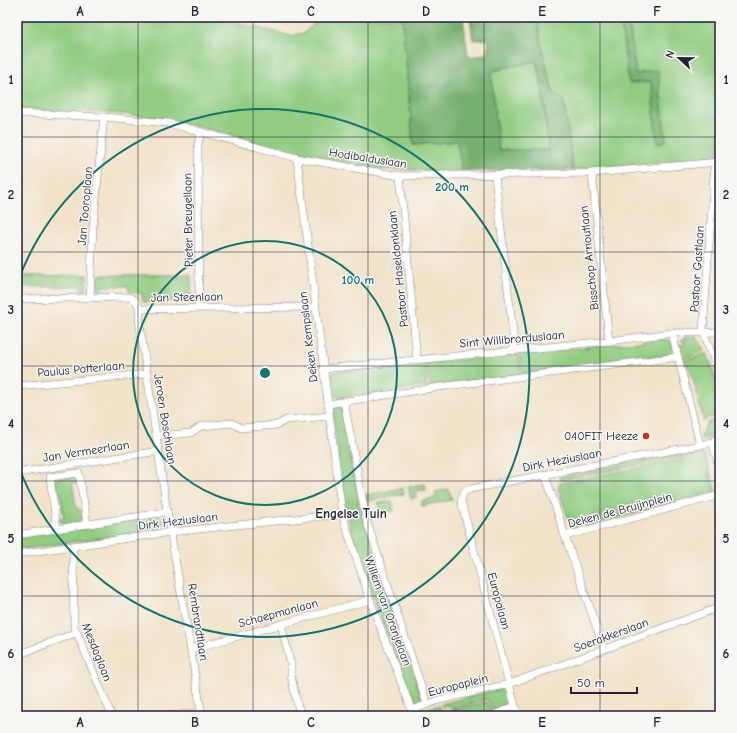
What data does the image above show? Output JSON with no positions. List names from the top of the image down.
{
  "streets": {
    "street": [
      "Hodibalduslaan",
      "Jan Tooroplaan",
      "Pieter Breugellaan",
      "Bisschop Arnoutlaan",
      "Pastoor Haseldonklaan",
      "Pastoor Gastlaan",
      "Jan Steenlaan",
      "Deken Kempslaan",
      "Sint Willibrorduslaan",
      "Paulus Potterlaan",
      "Jeroen Boschlaan",
      "Jan Vermeerlaan",
      "Dirk Heziuslaan",
      "Deken de Bruijnplein",
      "Europalaan",
      "Willem van Oranjelaan",
      "Schaepmanlaan",
      "Rembrandtlaan",
      "Soerakkerslaan",
      "Mesdaglaan",
      "Europaplein"
    ]
  },
  "crossings": [
    ["Hodibalduslaan", "Jan Tooroplaan"],
    ["Hodibalduslaan", "Pieter Breugellaan"],
    ["Hodibalduslaan", "Bisschop Arnoutlaan"],
    ["Hodibalduslaan", "Pastoor Haseldonklaan"],
    ["Hodibalduslaan", "Pastoor Gastlaan"],
    ["Hodibalduslaan", "Deken Kempslaan"],
    ["Jan Tooroplaan", "Jan Steenlaan"],
    ["Pieter Breugellaan", "Jan Steenlaan"],
    ["Bisschop Arnoutlaan", "Sint Willibrorduslaan"],
    ["Pastoor Haseldonklaan", "Sint Willibrorduslaan"],
    ["Pastoor Gastlaan", "Sint Willibrorduslaan"],
    ["Jan Steenlaan", "Deken Kempslaan"],
    ["Jan Steenlaan", "Jeroen Boschlaan"],
    ["Deken Kempslaan", "Sint Willibrorduslaan"],
    ["Deken Kempslaan", "Dirk Heziuslaan"],
    ["Deken Kempslaan", "Willem van Oranjelaan"],
    ["Paulus Potterlaan", "Jeroen Boschlaan"],
    ["Jeroen Boschlaan", "Jan Vermeerlaan"],
    ["Jeroen Boschlaan", "Dirk Heziuslaan"],
    ["Jeroen Boschlaan", "Rembrandtlaan"],
    ["Dirk Heziuslaan", "Deken de Bruijnplein"],
    ["Dirk Heziuslaan", "Europalaan"],
    ["Dirk Heziuslaan", "Willem van Oranjelaan"],
    ["Dirk Heziuslaan", "Rembrandtlaan"],
    ["Dirk Heziuslaan", "Mesdaglaan"],
    ["Europalaan", "Soerakkerslaan"],
    ["Europalaan", "Europaplein"],
    ["Willem van Oranjelaan", "Schaepmanlaan"],
    ["Willem van Oranjelaan", "Europaplein"],
    ["Schaepmanlaan", "Rembrandtlaan"],
    ["Soerakkerslaan", "Europaplein"]
  ],
  "districts": ["Engelse Tuin"],
  "places": ["040FIT Heeze"],
  "scale_bar": "50 m",
  "north": "left",
  "grid": {
    "columns": [
      "A",
      "B",
      "C",
      "D",
      "E",
      "F"
    ],
    "rows": [
      "1",
      "2",
      "3",
      "4",
      "5",
      "6"
    ]
  },
  "rings": ["200 m", "100 m"]
}
